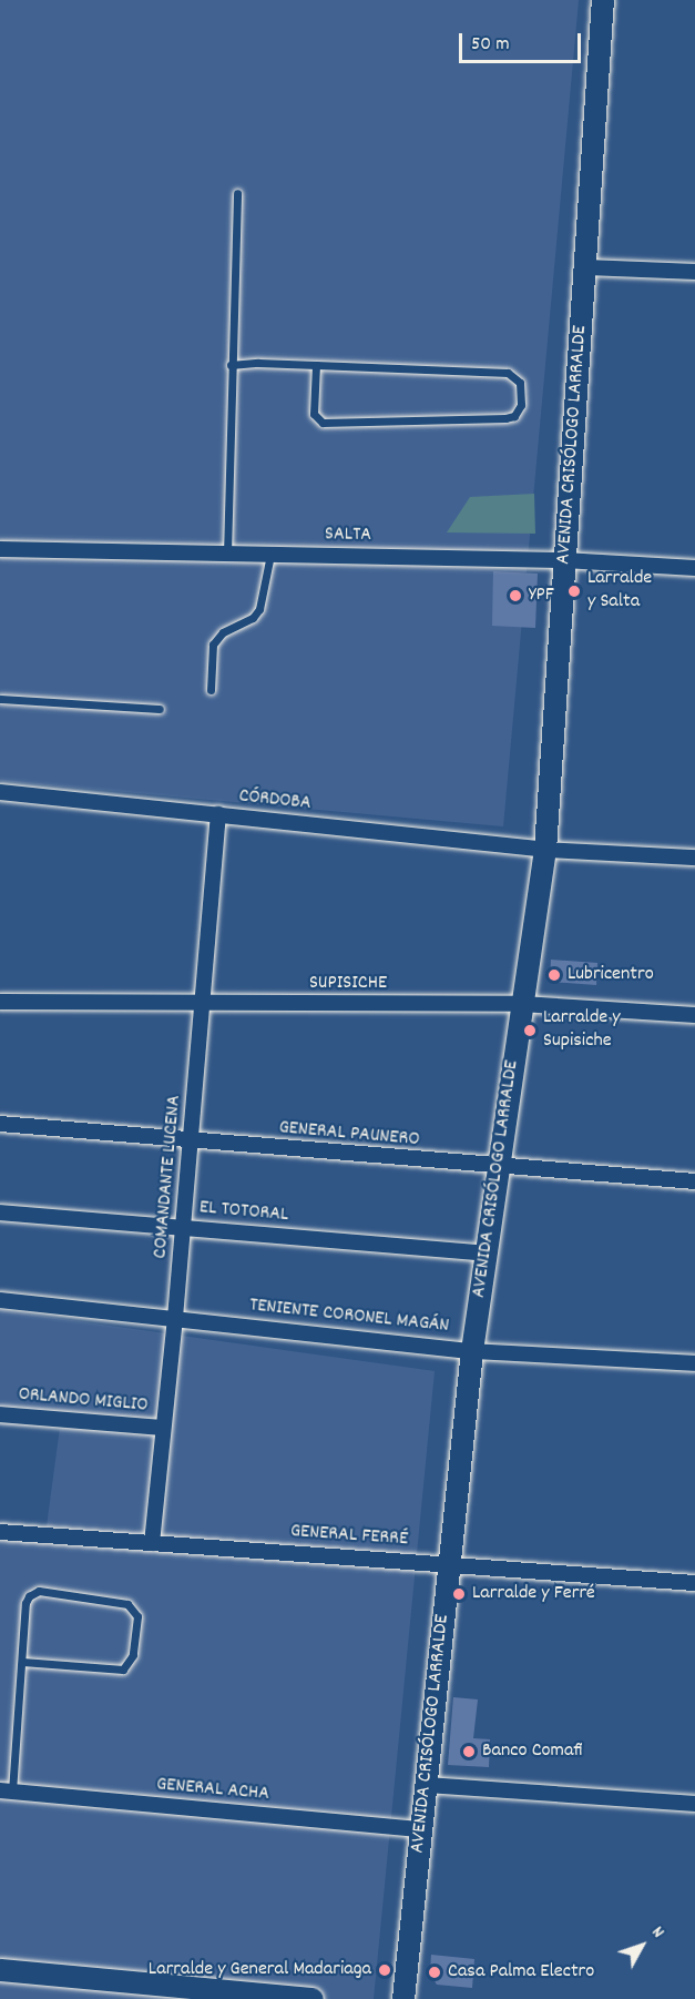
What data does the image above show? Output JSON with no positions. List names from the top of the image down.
{
  "streets": {
    "main road": ["AVENIDA CRISÓLOGO LARRALDE"],
    "street": [
      "SALTA",
      "CÓRDOBA",
      "SUPISICHE",
      "GENERAL PAUNERO",
      "COMANDANTE LUCENA",
      "EL TOTORAL",
      "TENIENTE CORONEL MAGÁN",
      "ORLANDO MIGLIO",
      "GENERAL FERRÉ",
      "GENERAL ACHA"
    ]
  },
  "crossings": [
    ["AVENIDA CRISÓLOGO LARRALDE", "SALTA"],
    ["AVENIDA CRISÓLOGO LARRALDE", "CÓRDOBA"],
    ["AVENIDA CRISÓLOGO LARRALDE", "SUPISICHE"],
    ["AVENIDA CRISÓLOGO LARRALDE", "GENERAL PAUNERO"],
    ["AVENIDA CRISÓLOGO LARRALDE", "EL TOTORAL"],
    ["AVENIDA CRISÓLOGO LARRALDE", "TENIENTE CORONEL MAGÁN"],
    ["AVENIDA CRISÓLOGO LARRALDE", "GENERAL FERRÉ"],
    ["AVENIDA CRISÓLOGO LARRALDE", "GENERAL ACHA"],
    ["CÓRDOBA", "COMANDANTE LUCENA"],
    ["SUPISICHE", "COMANDANTE LUCENA"],
    ["GENERAL PAUNERO", "COMANDANTE LUCENA"],
    ["COMANDANTE LUCENA", "EL TOTORAL"],
    ["COMANDANTE LUCENA", "TENIENTE CORONEL MAGÁN"],
    ["COMANDANTE LUCENA", "ORLANDO MIGLIO"],
    ["COMANDANTE LUCENA", "GENERAL FERRÉ"]
  ],
  "places": [
    "Larralde y Salta",
    "YPF",
    "Lubricentro",
    "Larralde y Supisiche",
    "Larralde y Ferré",
    "Banco Comafi",
    "Larralde y General Madariaga",
    "Casa Palma Electro"
  ],
  "scale_bar": "50 m",
  "north": "top right"
}
